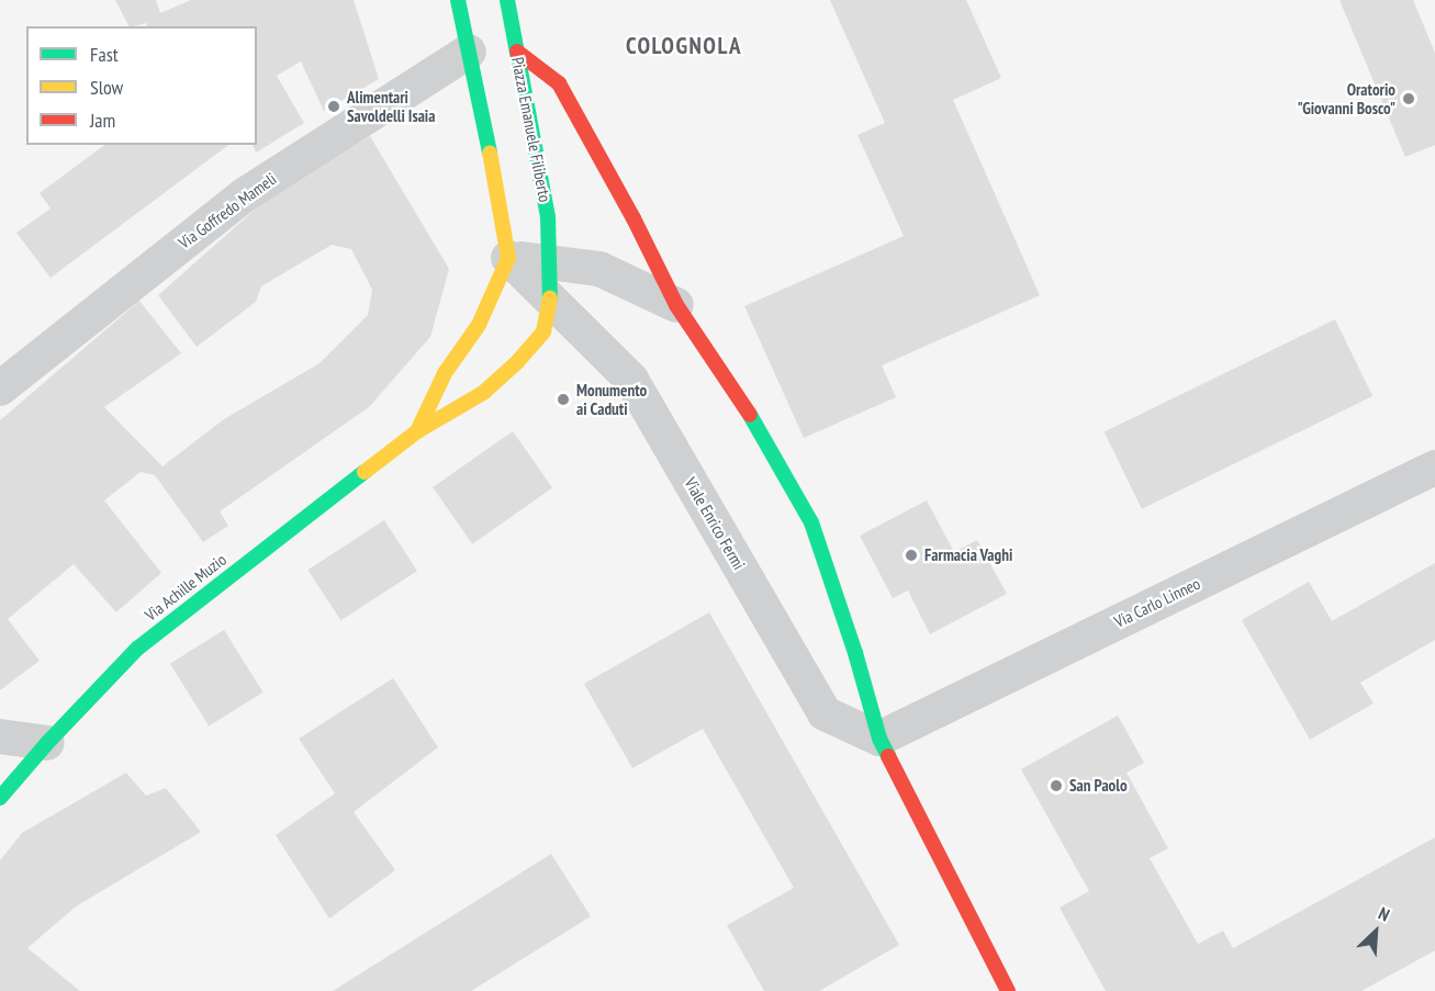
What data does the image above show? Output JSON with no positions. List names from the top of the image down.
{
  "streets": {
    "main road": ["Piazza Emanuele Filiberto", "Via Achille Muzio"],
    "street": ["Via Goffredo Mameli", "Viale Enrico Fermi", "Via Carlo Linneo"]
  },
  "crossings": [
    ["Piazza Emanuele Filiberto", "Viale Enrico Fermi"],
    ["Piazza Emanuele Filiberto", "Via Achille Muzio"],
    ["Viale Enrico Fermi", "Via Achille Muzio"],
    ["Viale Enrico Fermi", "Via Carlo Linneo"]
  ],
  "districts": ["COLOGNOLA"],
  "places": [
    "Oratorio \"Giovanni Bosco\"",
    "Alimentari Savoldelli Isaia",
    "Monumento ai Caduti",
    "Farmacia Vaghi",
    "San Paolo"
  ],
  "legend": ["Fast", "Slow", "Jam"],
  "north": "top right"
}
